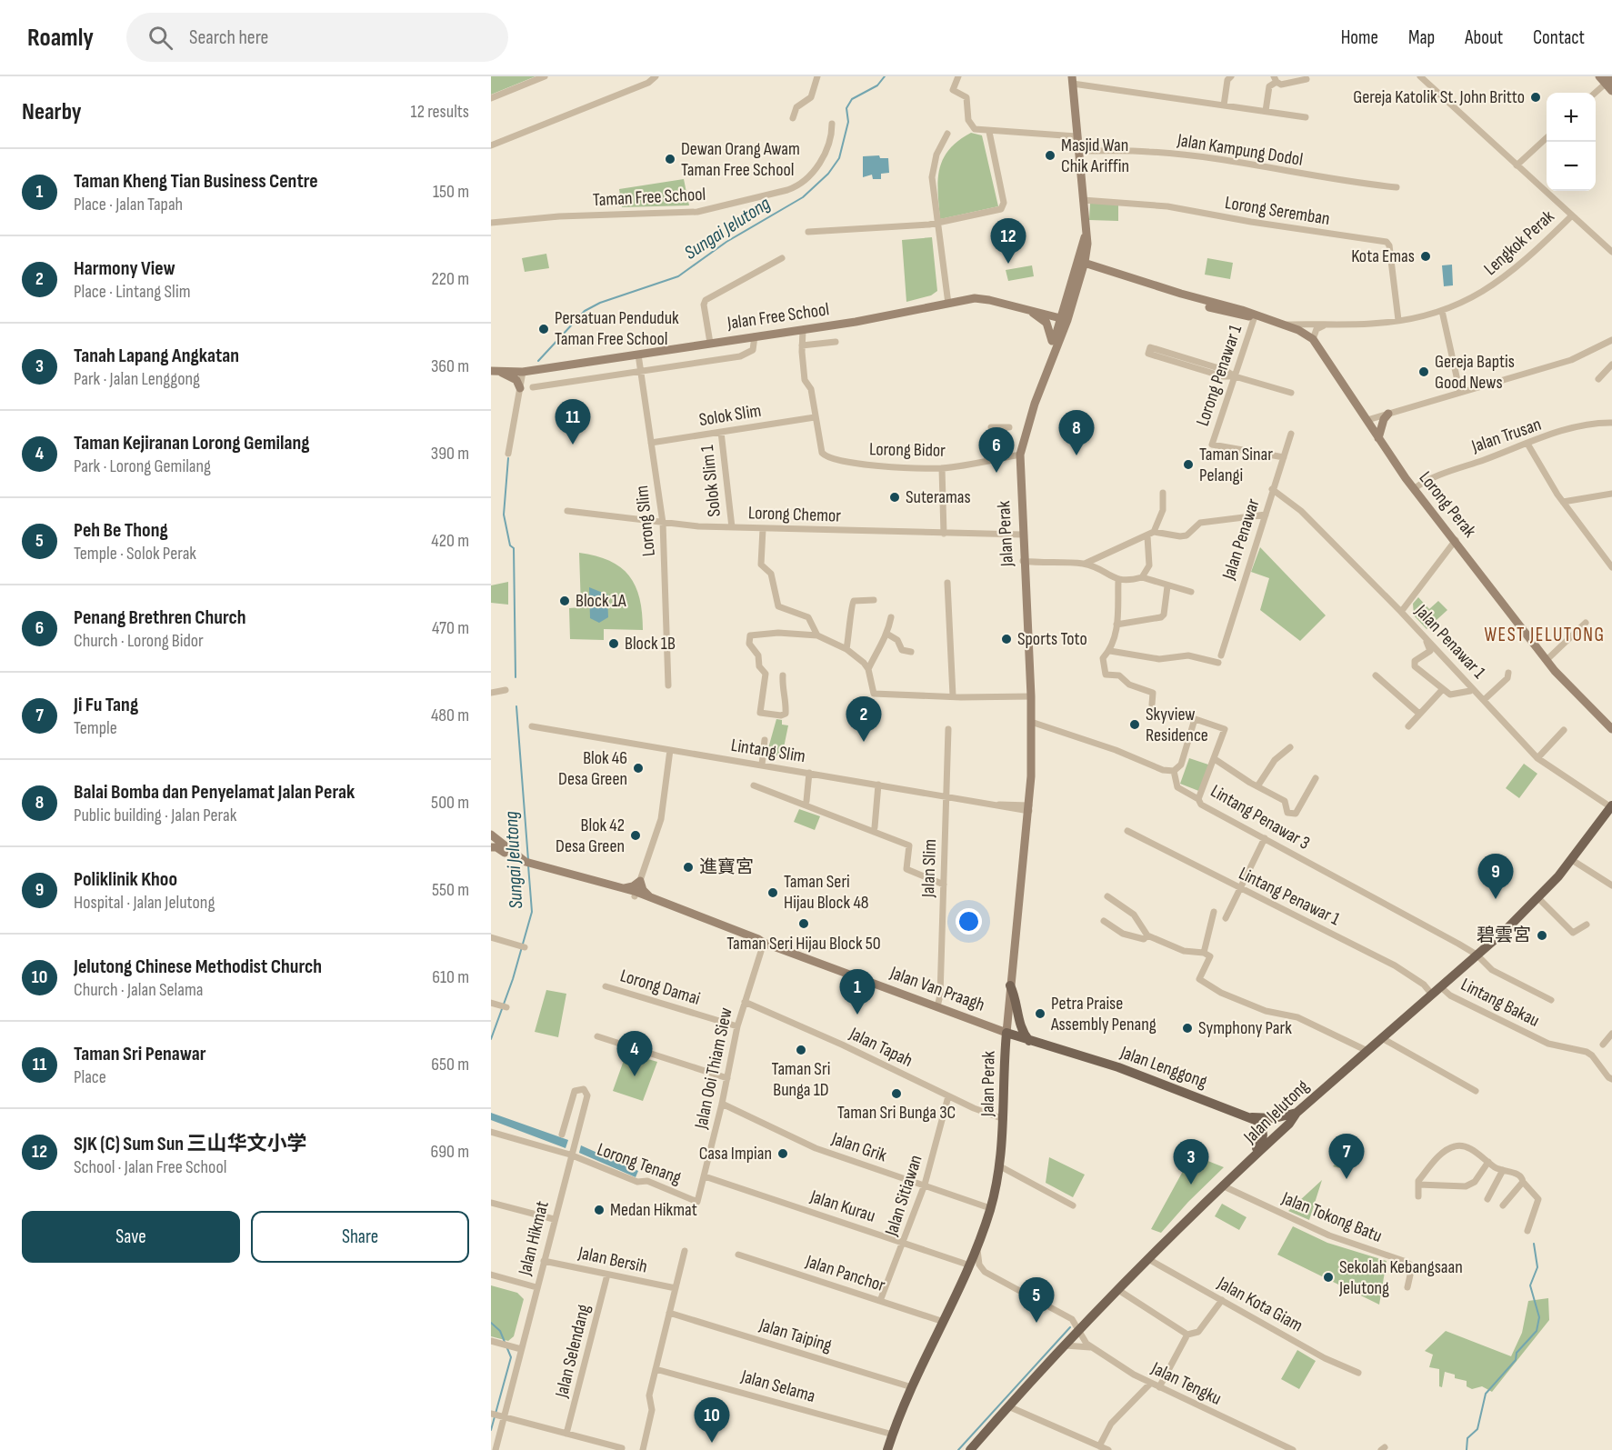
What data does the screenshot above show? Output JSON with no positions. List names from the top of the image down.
{
  "streets": {
    "main road": [
      "Jalan Free School",
      "Lorong Perak",
      "Jalan Perak",
      "Jalan Van Praagh",
      "Jalan Lenggong",
      "Jalan Jelutong"
    ],
    "street": [
      "Jalan Kampung Dodol",
      "Taman Free School",
      "Lorong Seremban",
      "Lengkok Perak",
      "Lorong Penawar 1",
      "Solok Slim",
      "Jalan Trusan",
      "Lorong Bidor",
      "Solok Slim 1",
      "Lorong Chemor",
      "Lorong Slim",
      "Jalan Penawar",
      "Jalan Penawar 1",
      "Lintang Slim",
      "Lintang Penawar 3",
      "Jalan Slim",
      "Lintang Penawar 1",
      "Lorong Damai",
      "Lintang Bakau",
      "Jalan Tapah",
      "Jalan Ooi Thiam Siew",
      "Jalan Grik",
      "Lorong Tenang",
      "Jalan Sitiawan",
      "Jalan Kurau",
      "Jalan Tokong Batu",
      "Jalan Hikmat",
      "Jalan Bersih",
      "Jalan Panchor",
      "Jalan Kota Giam",
      "Jalan Taiping",
      "Jalan Selendang",
      "Jalan Tengku",
      "Jalan Selama"
    ]
  },
  "crossings": [
    ["Jalan Kampung Dodol", "Jalan Perak"],
    ["Lorong Seremban", "Lengkok Perak"],
    ["Lorong Seremban", "Jalan Perak"],
    ["Jalan Free School", "Lorong Slim"],
    ["Jalan Free School", "Jalan Perak"],
    ["Lorong Penawar 1", "Jalan Penawar"],
    ["Solok Slim", "Lorong Bidor"],
    ["Solok Slim", "Solok Slim 1"],
    ["Solok Slim", "Lorong Slim"],
    ["Jalan Trusan", "Lorong Perak"],
    ["Lorong Bidor", "Jalan Perak"],
    ["Solok Slim 1", "Lorong Chemor"],
    ["Lorong Chemor", "Lorong Slim"],
    ["Lorong Chemor", "Jalan Perak"],
    ["Jalan Perak", "Lintang Slim"],
    ["Jalan Perak", "Jalan Van Praagh"],
    ["Jalan Perak", "Jalan Tapah"],
    ["Jalan Perak", "Jalan Lenggong"],
    ["Jalan Perak", "Jalan Grik"],
    ["Jalan Perak", "Jalan Kurau"],
    ["Jalan Perak", "Jalan Panchor"],
    ["Jalan Perak", "Jalan Taiping"],
    ["Jalan Perak", "Jalan Tengku"],
    ["Jalan Perak", "Jalan Selama"],
    ["Jalan Penawar", "Jalan Penawar 1"],
    ["Jalan Penawar 1", "Jalan Jelutong"],
    ["Lintang Slim", "Jalan Slim"],
    ["Lintang Penawar 3", "Jalan Jelutong"],
    ["Jalan Slim", "Jalan Van Praagh"],
    ["Lintang Penawar 1", "Jalan Jelutong"],
    ["Lorong Damai", "Jalan Ooi Thiam Siew"],
    ["Jalan Van Praagh", "Jalan Lenggong"],
    ["Jalan Van Praagh", "Jalan Ooi Thiam Siew"],
    ["Lintang Bakau", "Jalan Jelutong"],
    ["Jalan Tapah", "Jalan Ooi Thiam Siew"],
    ["Jalan Tapah", "Jalan Sitiawan"],
    ["Jalan Lenggong", "Jalan Jelutong"],
    ["Jalan Ooi Thiam Siew", "Jalan Grik"],
    ["Jalan Ooi Thiam Siew", "Lorong Tenang"],
    ["Jalan Ooi Thiam Siew", "Jalan Kurau"],
    ["Jalan Jelutong", "Jalan Tokong Batu"],
    ["Jalan Jelutong", "Jalan Kota Giam"],
    ["Jalan Jelutong", "Jalan Tengku"],
    ["Jalan Grik", "Jalan Sitiawan"],
    ["Lorong Tenang", "Jalan Hikmat"],
    ["Jalan Sitiawan", "Jalan Kurau"],
    ["Jalan Sitiawan", "Jalan Panchor"],
    ["Jalan Hikmat", "Jalan Bersih"],
    ["Jalan Bersih", "Jalan Selendang"]
  ],
  "districts": ["WEST JELUTONG"],
  "water": ["Sungai Jelutong"],
  "places": [
    "Gereja Katolik St. John Britto",
    "Masjid Wan Chik Ariffin",
    "Dewan Orang Awam Taman Free School",
    "Kota Emas",
    "Persatuan Penduduk Taman Free School",
    "Gereja Baptis Good News",
    "Taman Sinar Pelangi",
    "Suteramas",
    "Block 1A",
    "Sports Toto",
    "Block 1B",
    "Skyview Residence",
    "Blok 46 Desa Green",
    "Blok 42 Desa Green",
    "進寶宮",
    "Taman Seri Hijau Block 48",
    "Taman Seri Hijau Block 50",
    "碧雲宮",
    "Petra Praise Assembly Penang",
    "Symphony Park",
    "Taman Sri Bunga 1D",
    "Taman Sri Bunga 3C",
    "Casa Impian",
    "Medan Hikmat",
    "Sekolah Kebangsaan Jelutong"
  ],
  "page": {
    "header": "Roamly",
    "search": "Search here",
    "nav": [
      "Home",
      "Map",
      "About",
      "Contact"
    ],
    "heading": ["Nearby", "12 results"],
    "map_buttons": ["+", "−"],
    "list": [
      {
        "mark": "1",
        "name": "Taman Kheng Tian Business Centre",
        "note": "Place · Jalan Tapah",
        "value": "150 m"
      },
      {
        "mark": "2",
        "name": "Harmony View",
        "note": "Place · Lintang Slim",
        "value": "220 m"
      },
      {
        "mark": "3",
        "name": "Tanah Lapang Angkatan",
        "note": "Park · Jalan Lenggong",
        "value": "360 m"
      },
      {
        "mark": "4",
        "name": "Taman Kejiranan Lorong Gemilang",
        "note": "Park · Lorong Gemilang",
        "value": "390 m"
      },
      {
        "mark": "5",
        "name": "Peh Be Thong",
        "note": "Temple · Solok Perak",
        "value": "420 m"
      },
      {
        "mark": "6",
        "name": "Penang Brethren Church",
        "note": "Church · Lorong Bidor",
        "value": "470 m"
      },
      {
        "mark": "7",
        "name": "Ji Fu Tang",
        "note": "Temple",
        "value": "480 m"
      },
      {
        "mark": "8",
        "name": "Balai Bomba dan Penyelamat Jalan Perak",
        "note": "Public building · Jalan Perak",
        "value": "500 m"
      },
      {
        "mark": "9",
        "name": "Poliklinik Khoo",
        "note": "Hospital · Jalan Jelutong",
        "value": "550 m"
      },
      {
        "mark": "10",
        "name": "Jelutong Chinese Methodist Church",
        "note": "Church · Jalan Selama",
        "value": "610 m"
      },
      {
        "mark": "11",
        "name": "Taman Sri Penawar",
        "note": "Place",
        "value": "650 m"
      },
      {
        "mark": "12",
        "name": "SJK (C) Sum Sun 三山华文小学",
        "note": "School · Jalan Free School",
        "value": "690 m"
      }
    ],
    "pins": [
      "12",
      "11",
      "8",
      "6",
      "2",
      "9",
      "1",
      "4",
      "7",
      "3",
      "5",
      "10"
    ],
    "buttons": ["Save", "Share"]
  }
}
